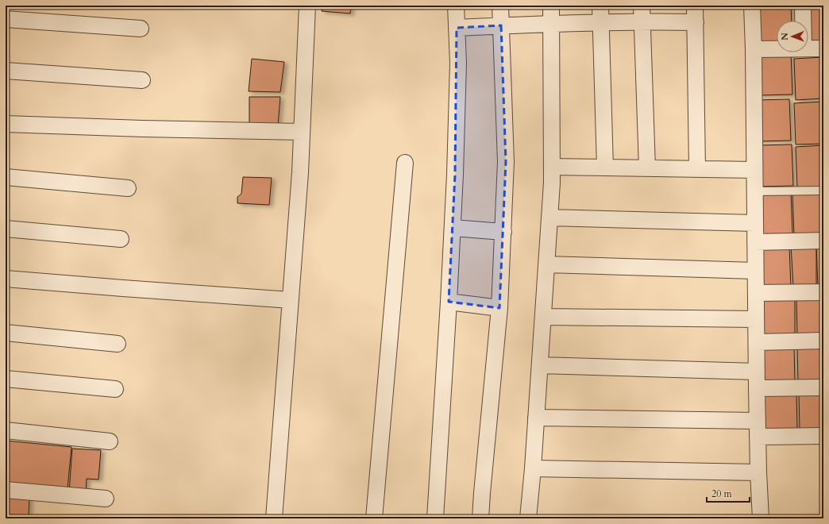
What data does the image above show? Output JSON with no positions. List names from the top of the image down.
{
  "scale_bar": "20 m",
  "north": "left"
}
